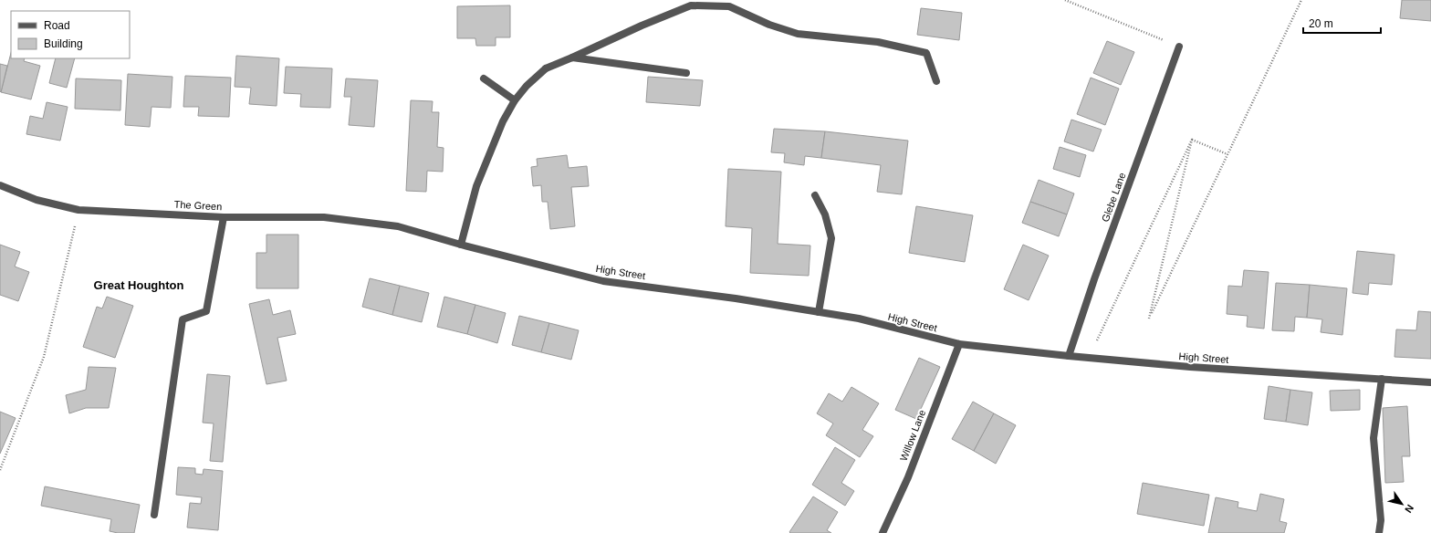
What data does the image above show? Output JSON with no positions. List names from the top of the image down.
{
  "streets": {
    "street": [
      "Glebe Lane",
      "The Green",
      "High Street",
      "Willow Lane"
    ]
  },
  "crossings": [
    ["Glebe Lane", "High Street"],
    ["The Green", "High Street"],
    ["High Street", "Willow Lane"]
  ],
  "districts": ["Great Houghton"],
  "legend": ["Road", "Building"],
  "scale_bar": "20 m",
  "north": "bottom right"
}
